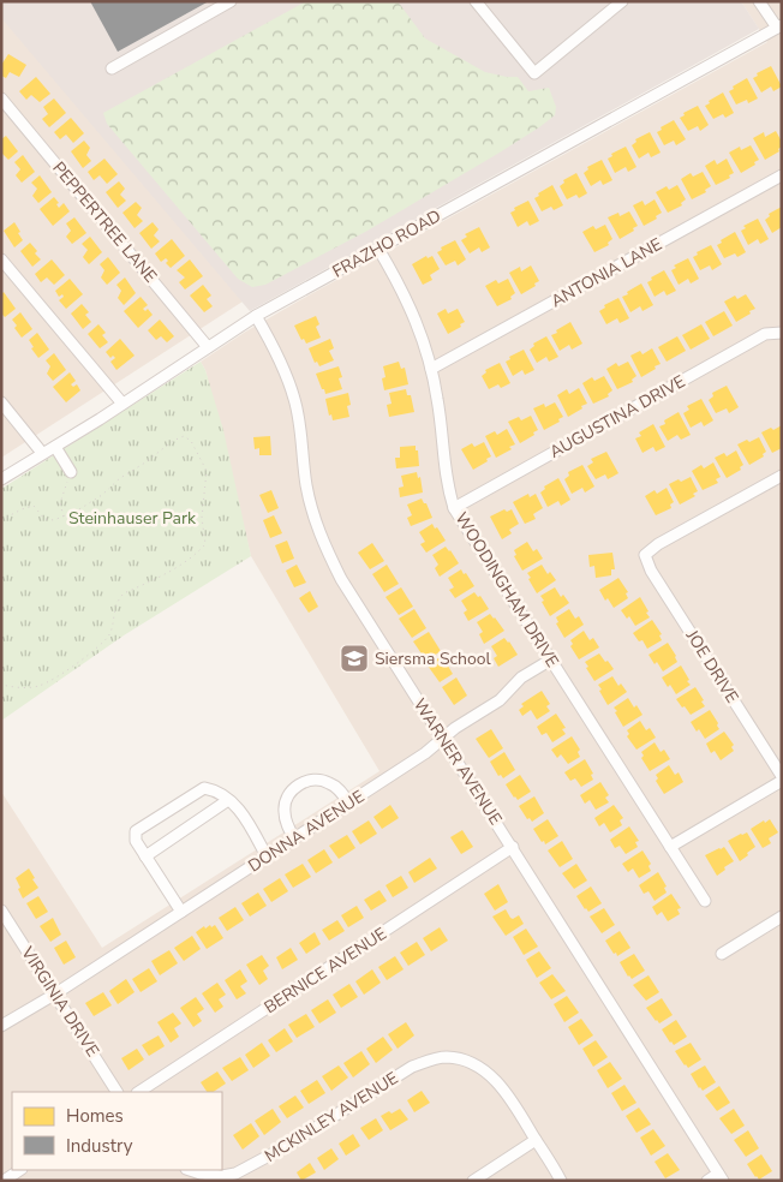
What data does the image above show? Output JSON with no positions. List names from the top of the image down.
{
  "streets": {
    "street": [
      "PEPPERTREE LANE",
      "FRAZHO ROAD",
      "ANTONIA LANE",
      "AUGUSTINA DRIVE",
      "WOODINGHAM DRIVE",
      "JOE DRIVE",
      "WARNER AVENUE",
      "DONNA AVENUE",
      "BERNICE AVENUE",
      "VIRGINIA DRIVE",
      "MCKINLEY AVENUE"
    ]
  },
  "crossings": [
    ["PEPPERTREE LANE", "FRAZHO ROAD"],
    ["FRAZHO ROAD", "WOODINGHAM DRIVE"],
    ["FRAZHO ROAD", "WARNER AVENUE"],
    ["ANTONIA LANE", "WOODINGHAM DRIVE"],
    ["AUGUSTINA DRIVE", "WOODINGHAM DRIVE"],
    ["WOODINGHAM DRIVE", "DONNA AVENUE"],
    ["WARNER AVENUE", "DONNA AVENUE"],
    ["WARNER AVENUE", "BERNICE AVENUE"],
    ["DONNA AVENUE", "VIRGINIA DRIVE"]
  ],
  "parks": ["Steinhauser Park"],
  "places": {
    "school or university": ["Siersma School"]
  },
  "legend": ["Homes", "Industry"]
}
